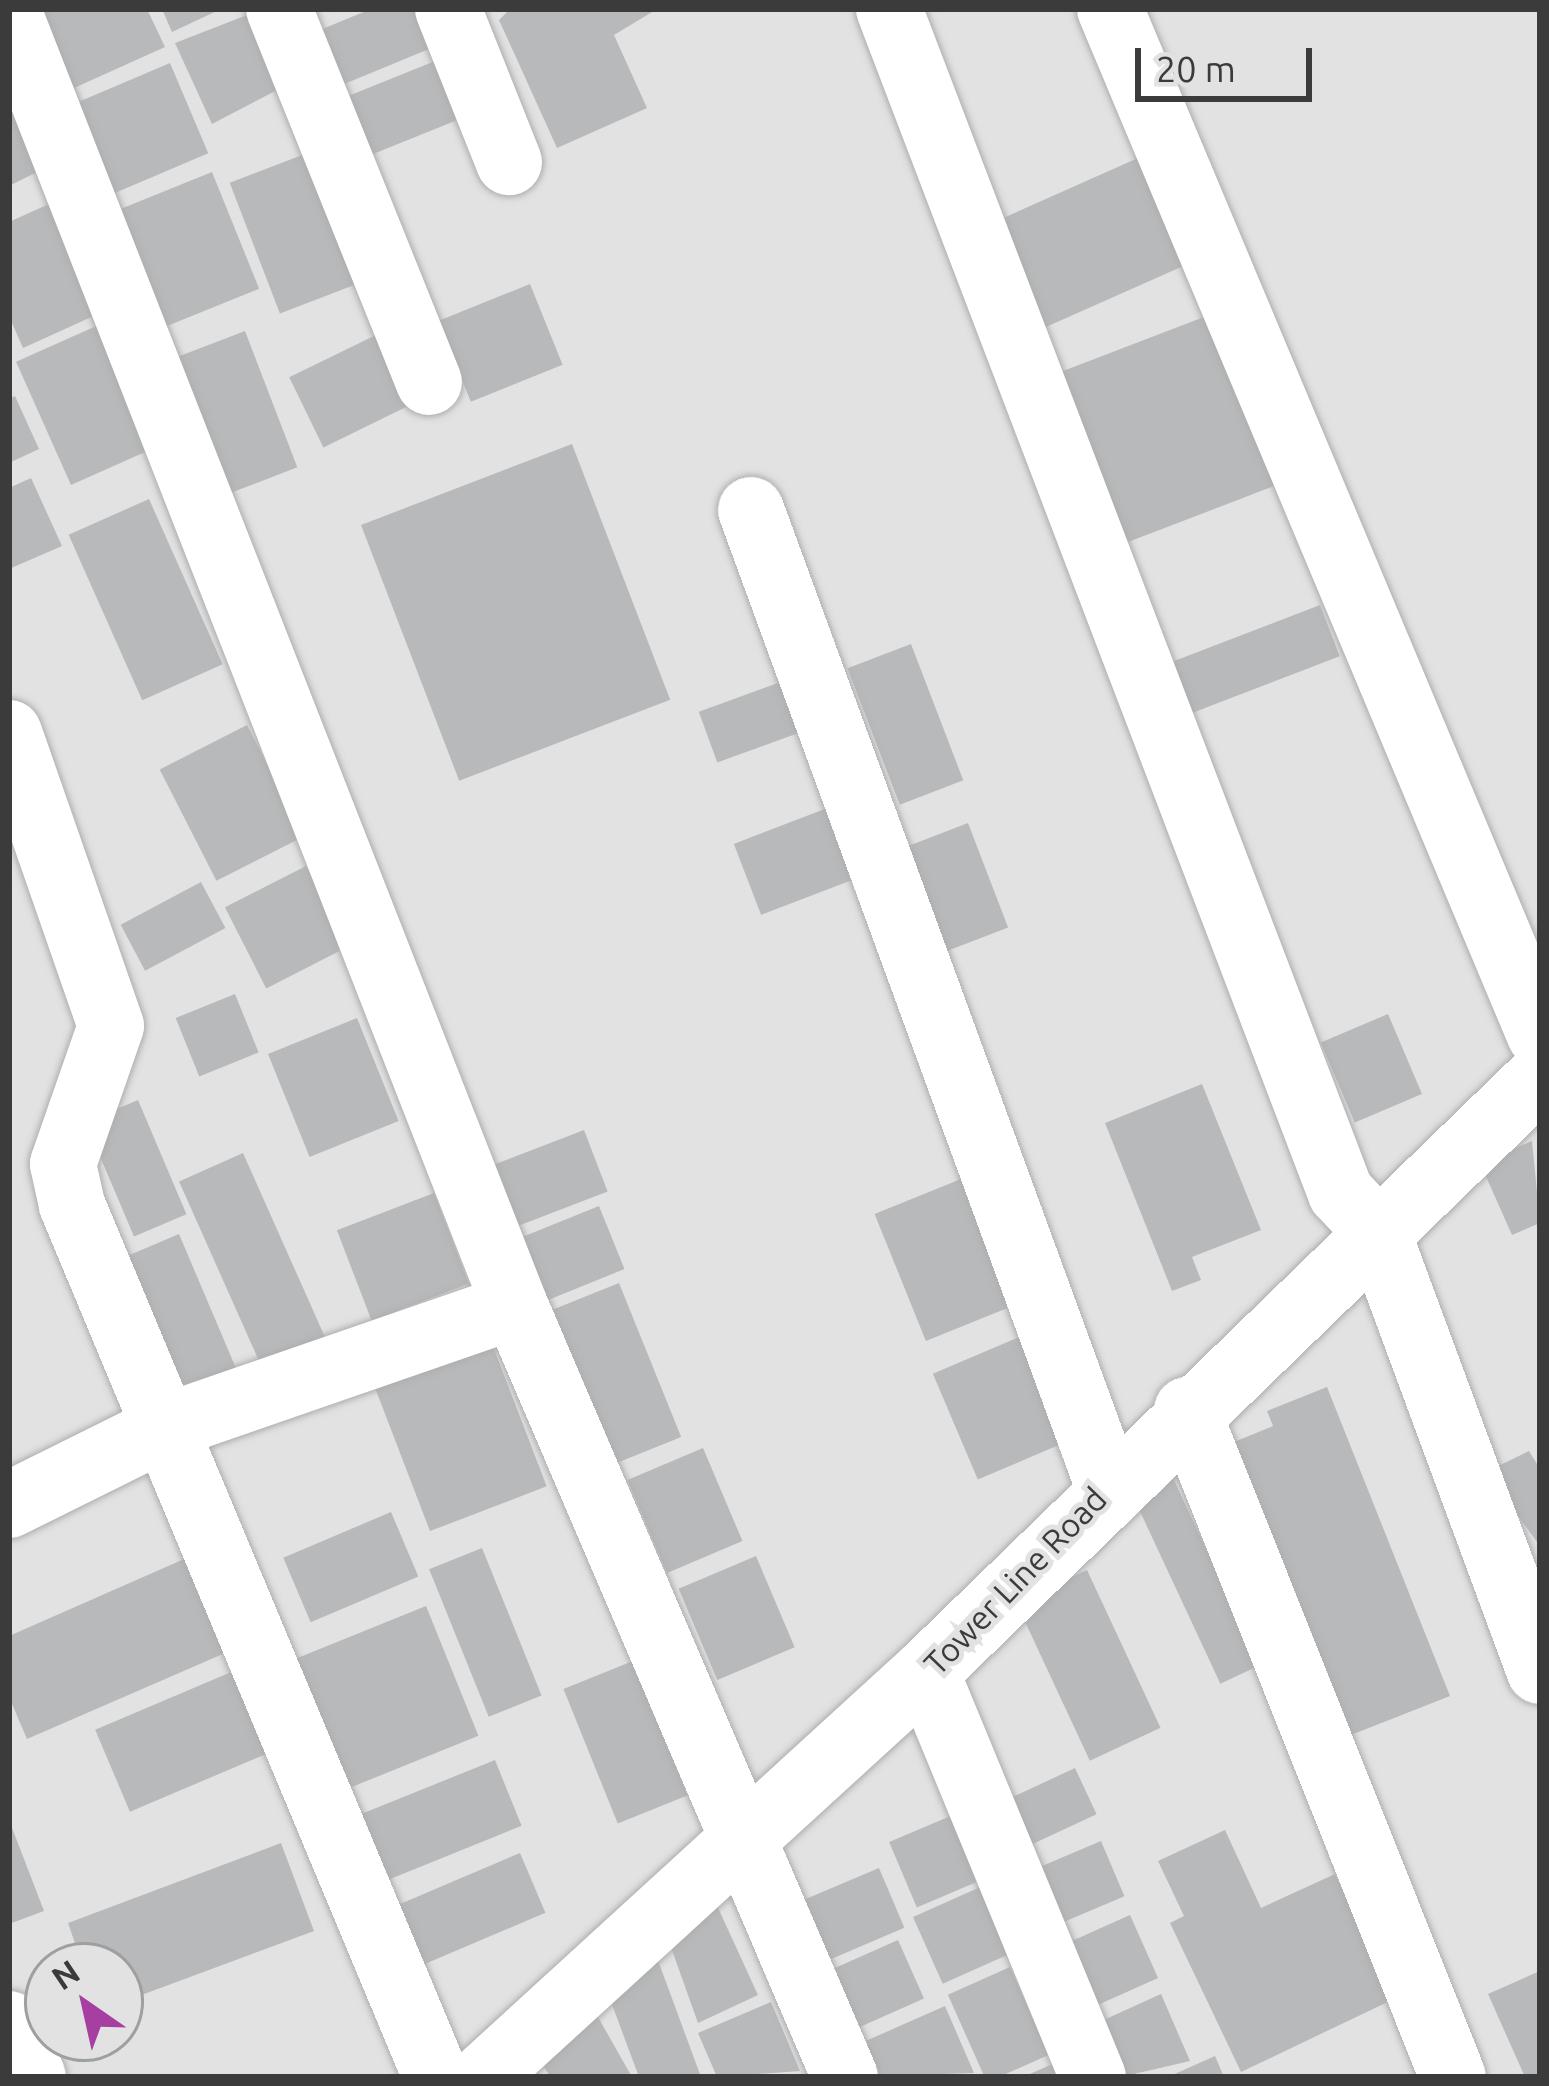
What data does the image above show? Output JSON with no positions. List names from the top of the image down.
{
  "streets": {
    "street": ["Tower Line Road"]
  },
  "scale_bar": "20 m",
  "north": "top left"
}
